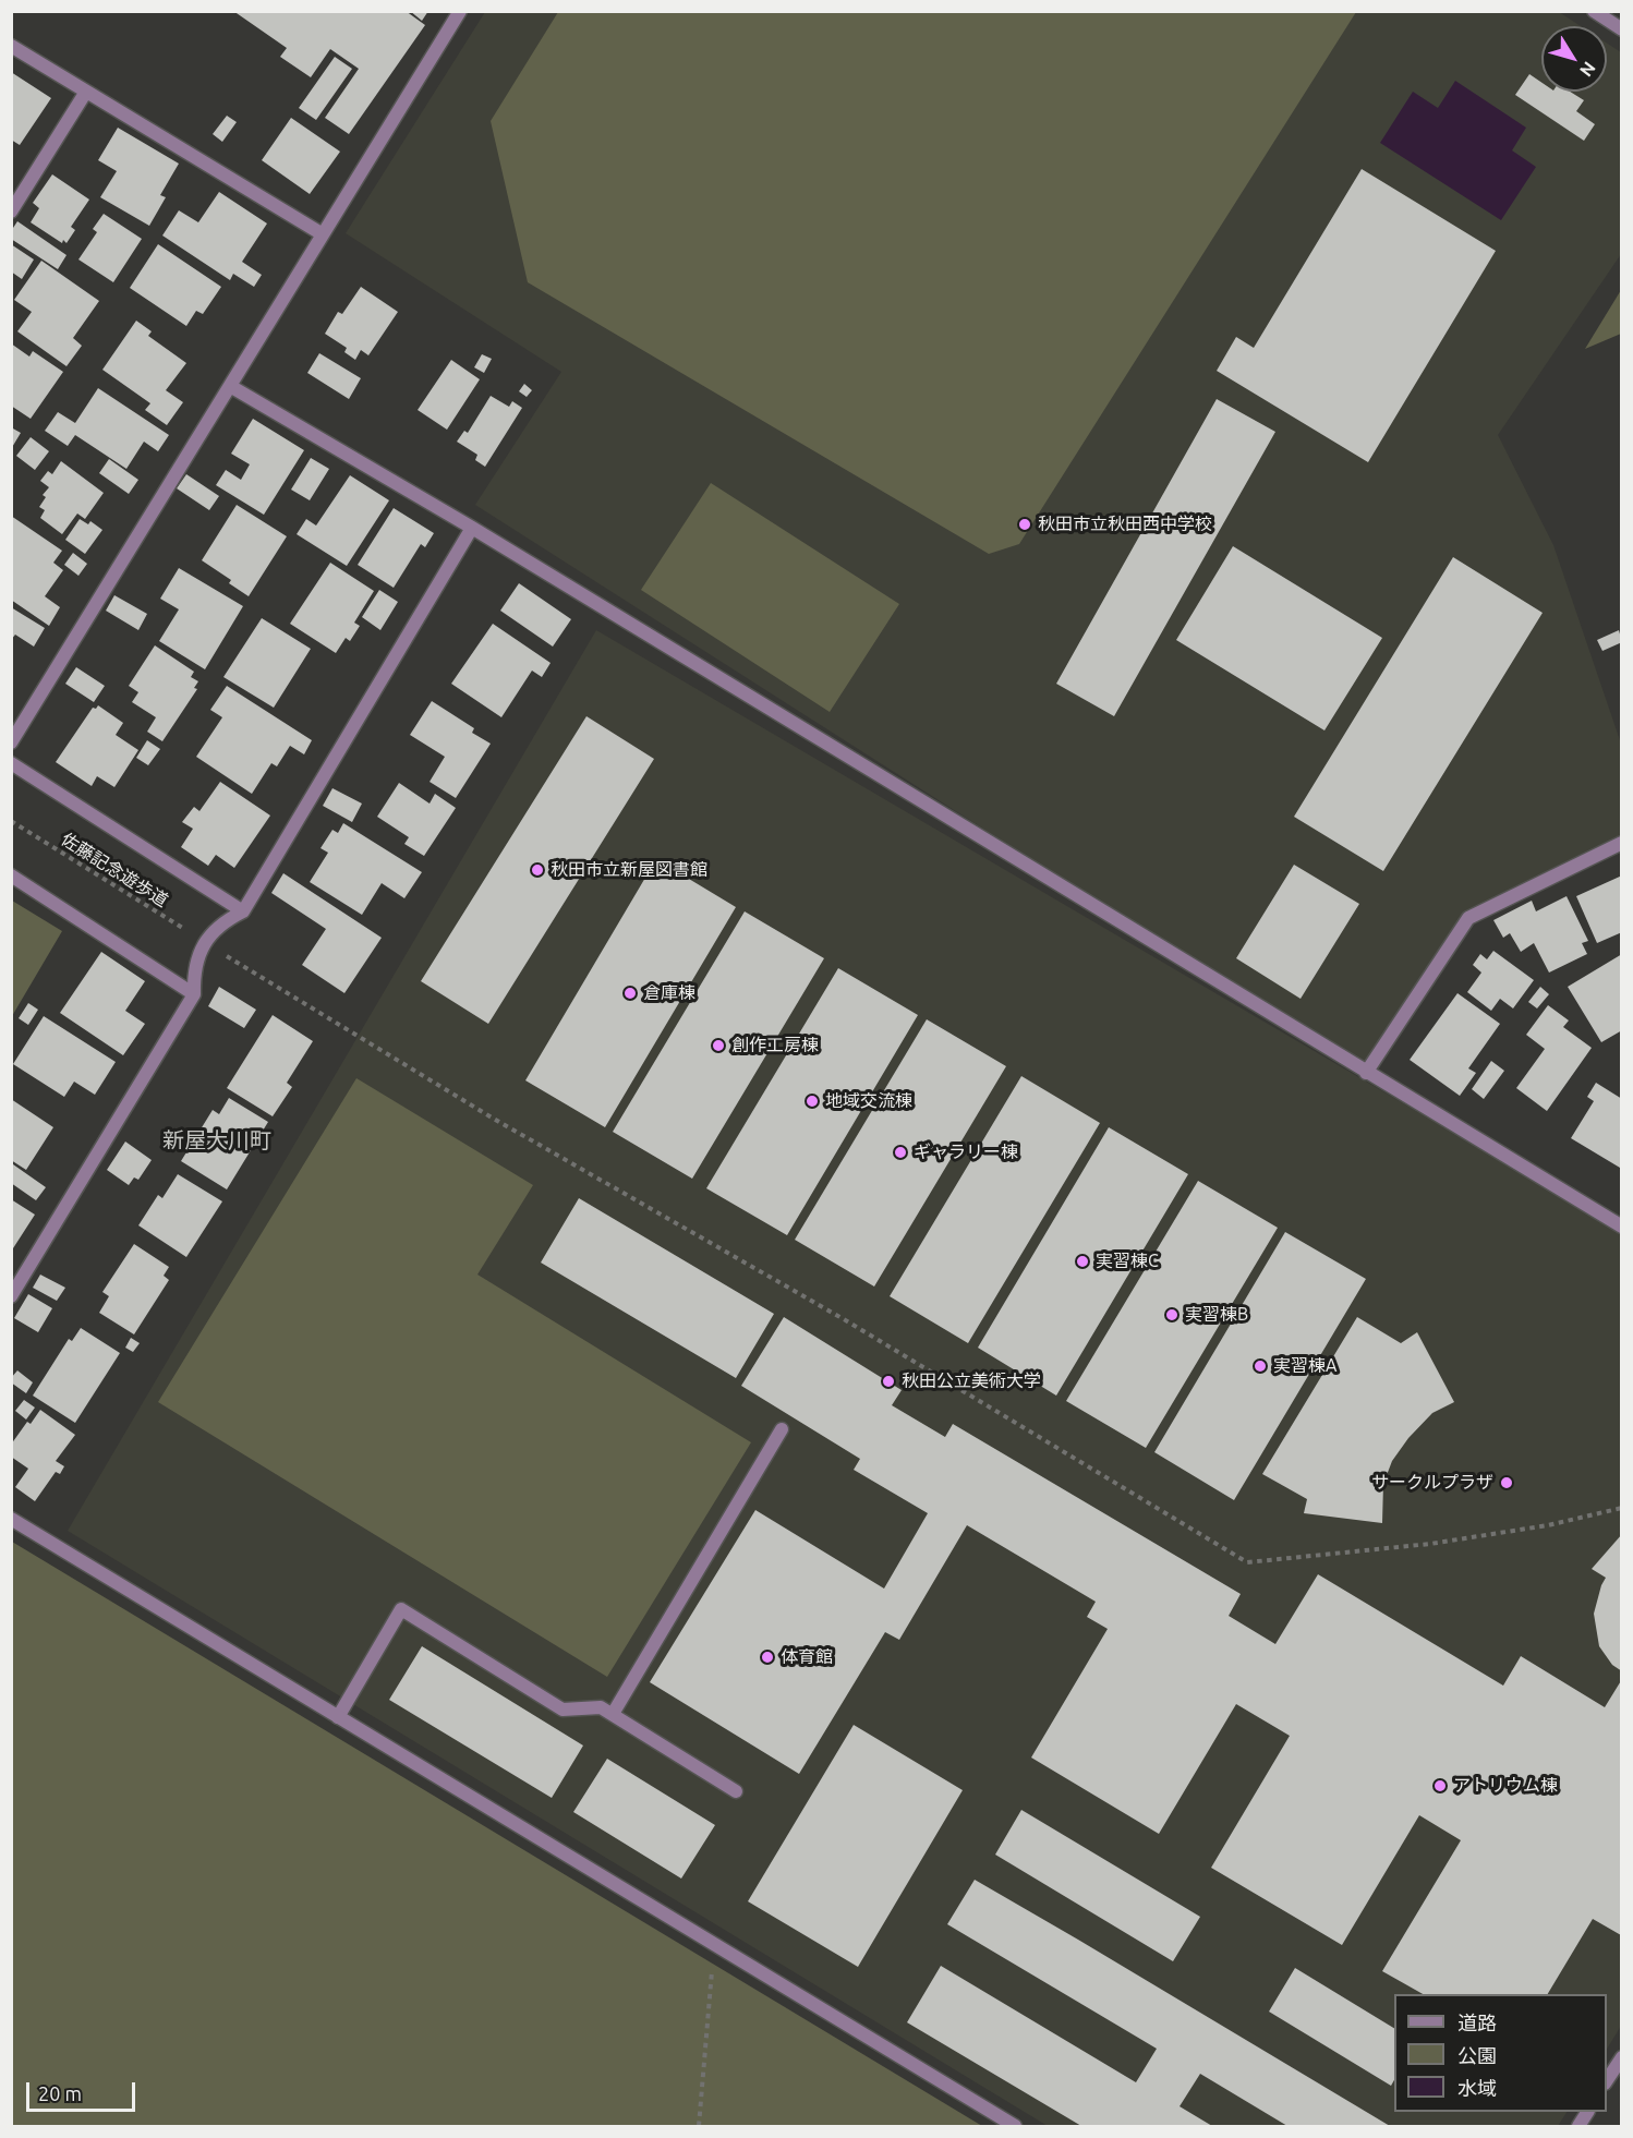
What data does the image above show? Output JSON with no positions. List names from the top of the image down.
{
  "streets": {
    "path": ["佐藤記念遊歩道"]
  },
  "districts": ["新屋大川町"],
  "places": [
    "秋田市立秋田西中学校",
    "秋田市立新屋図書館",
    "倉庫棟",
    "創作工房棟",
    "地域交流棟",
    "ギャラリー棟",
    "実習棟C",
    "実習棟B",
    "実習棟A",
    "秋田公立美術大学",
    "サークルプラザ",
    "体育館",
    "アトリウム棟"
  ],
  "legend": ["道路", "公園", "水域"],
  "scale_bar": "20 m",
  "north": "bottom right"
}
